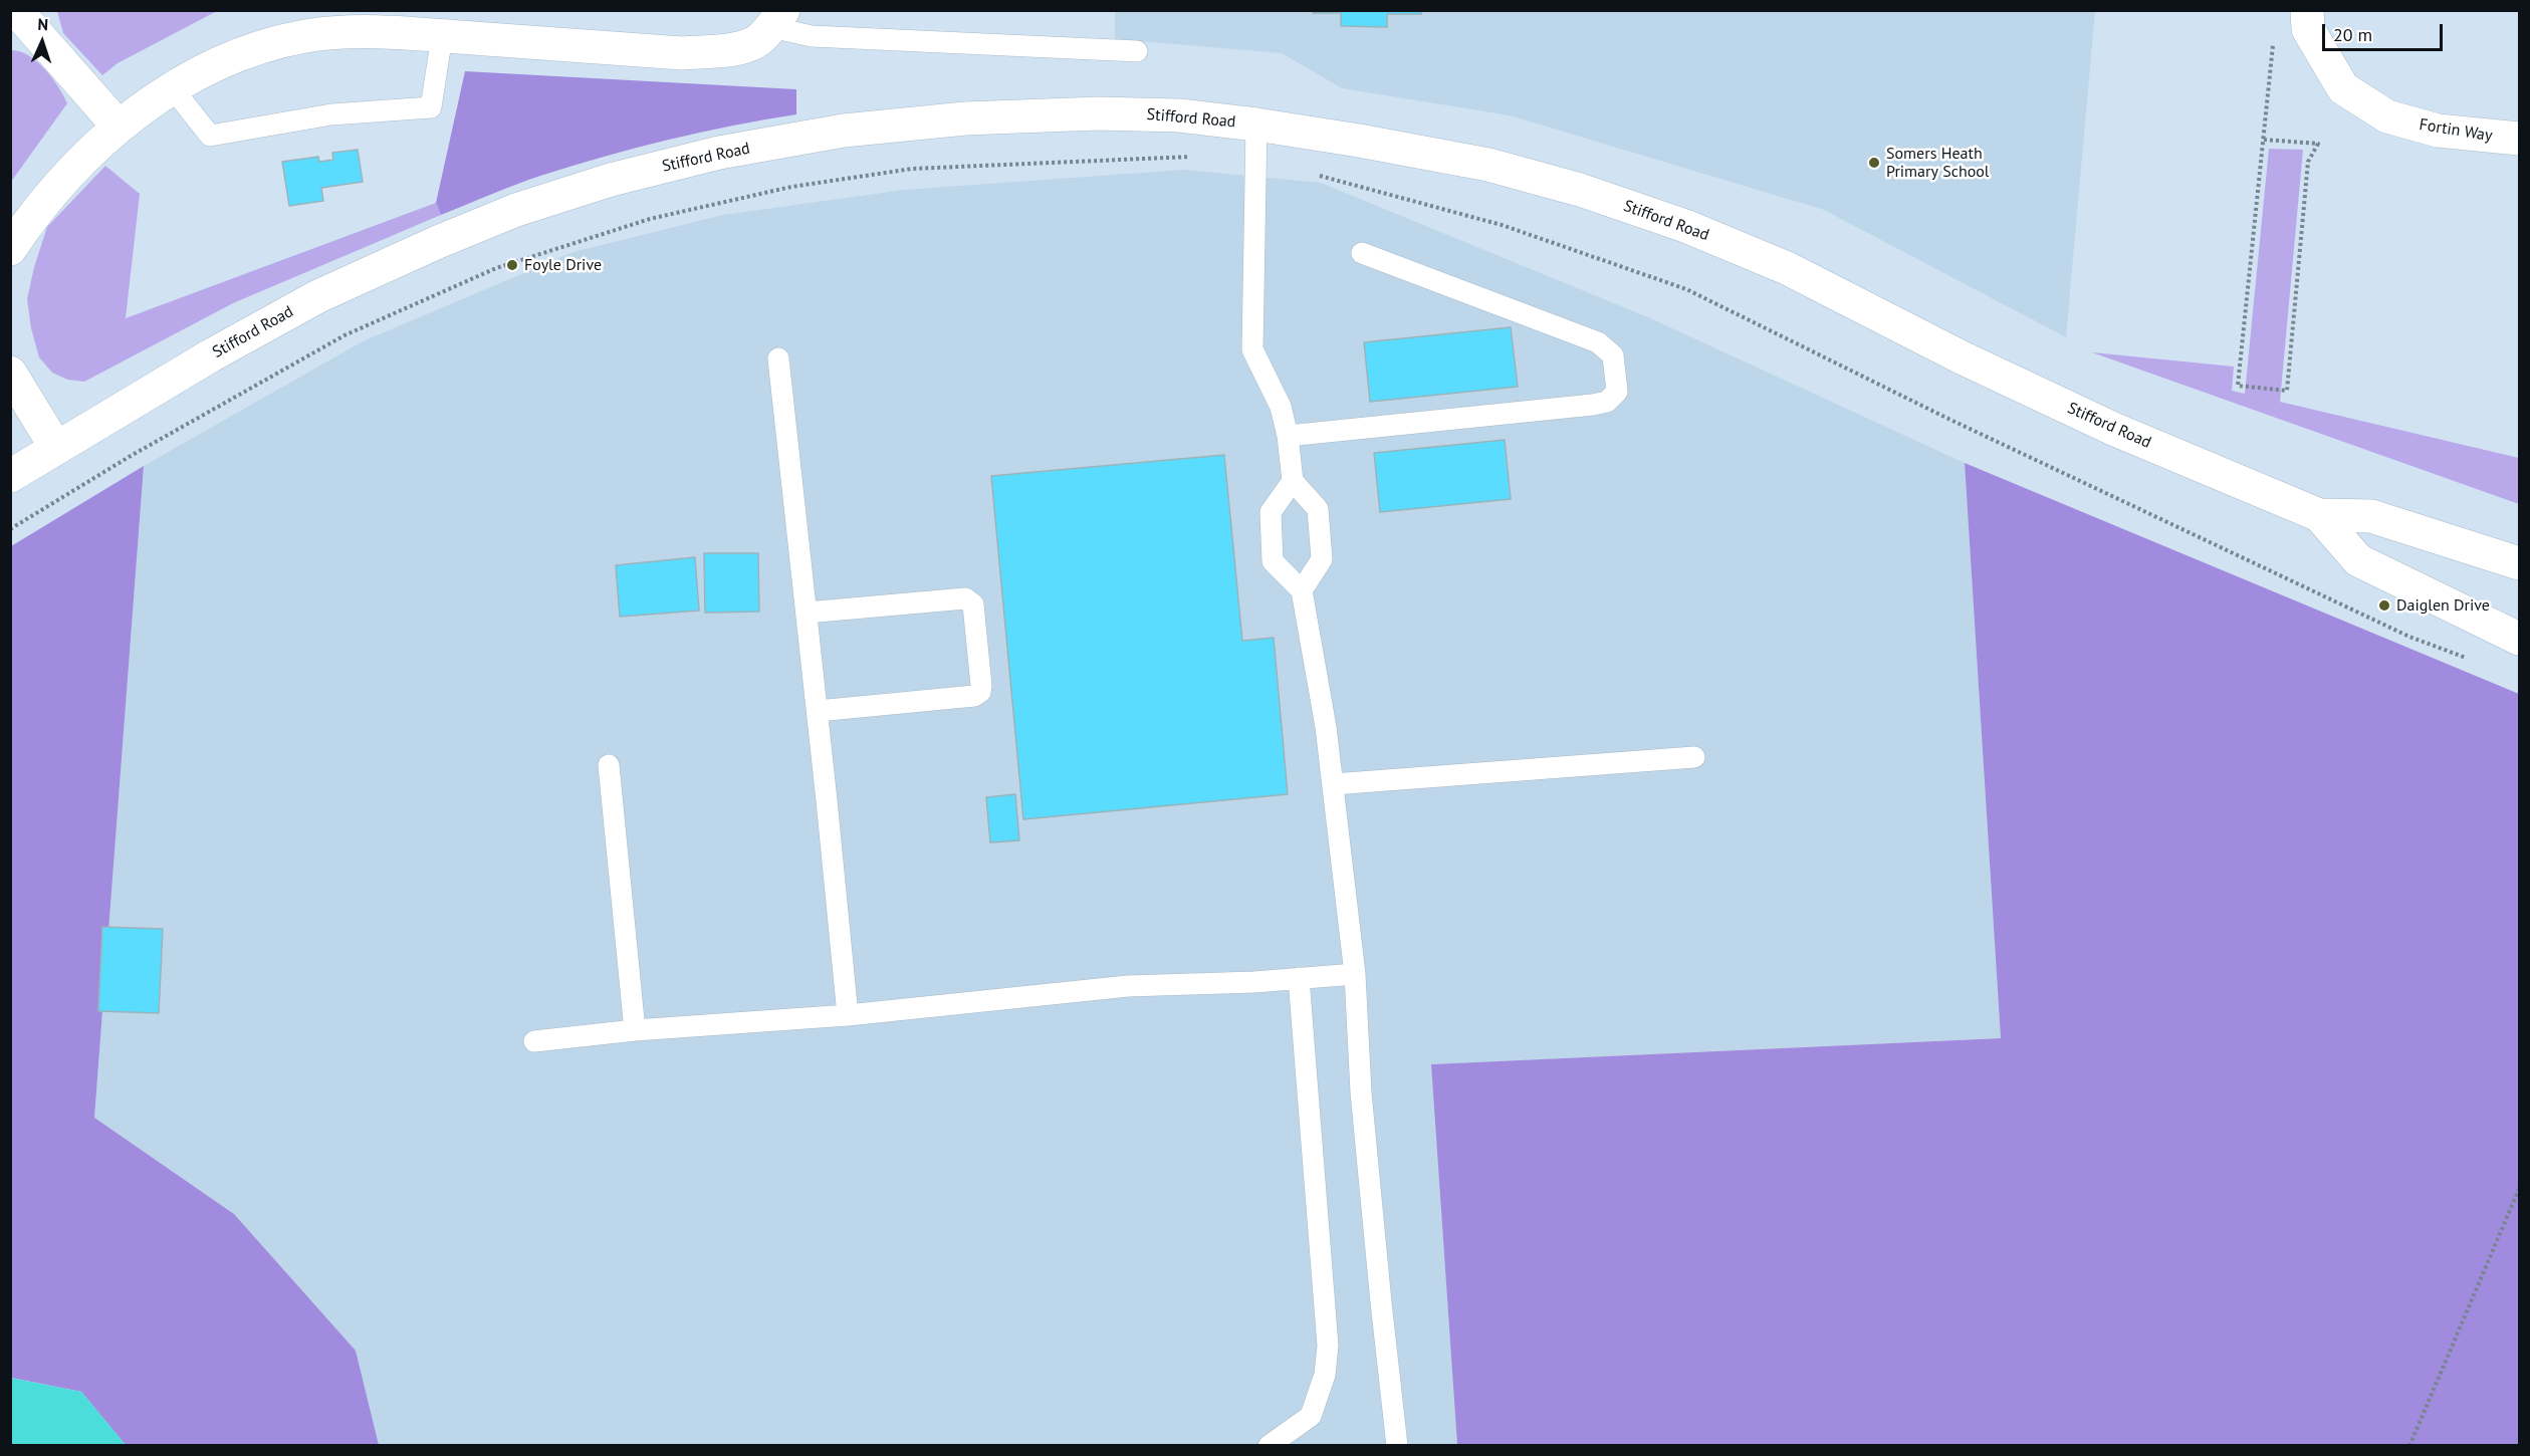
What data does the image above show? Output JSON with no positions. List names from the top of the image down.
{
  "streets": {
    "main road": ["Stifford Road", "Fortin Way"]
  },
  "places": ["Somers Heath Primary School", "Foyle Drive", "Daiglen Drive"],
  "scale_bar": "20 m",
  "north": "top"
}
